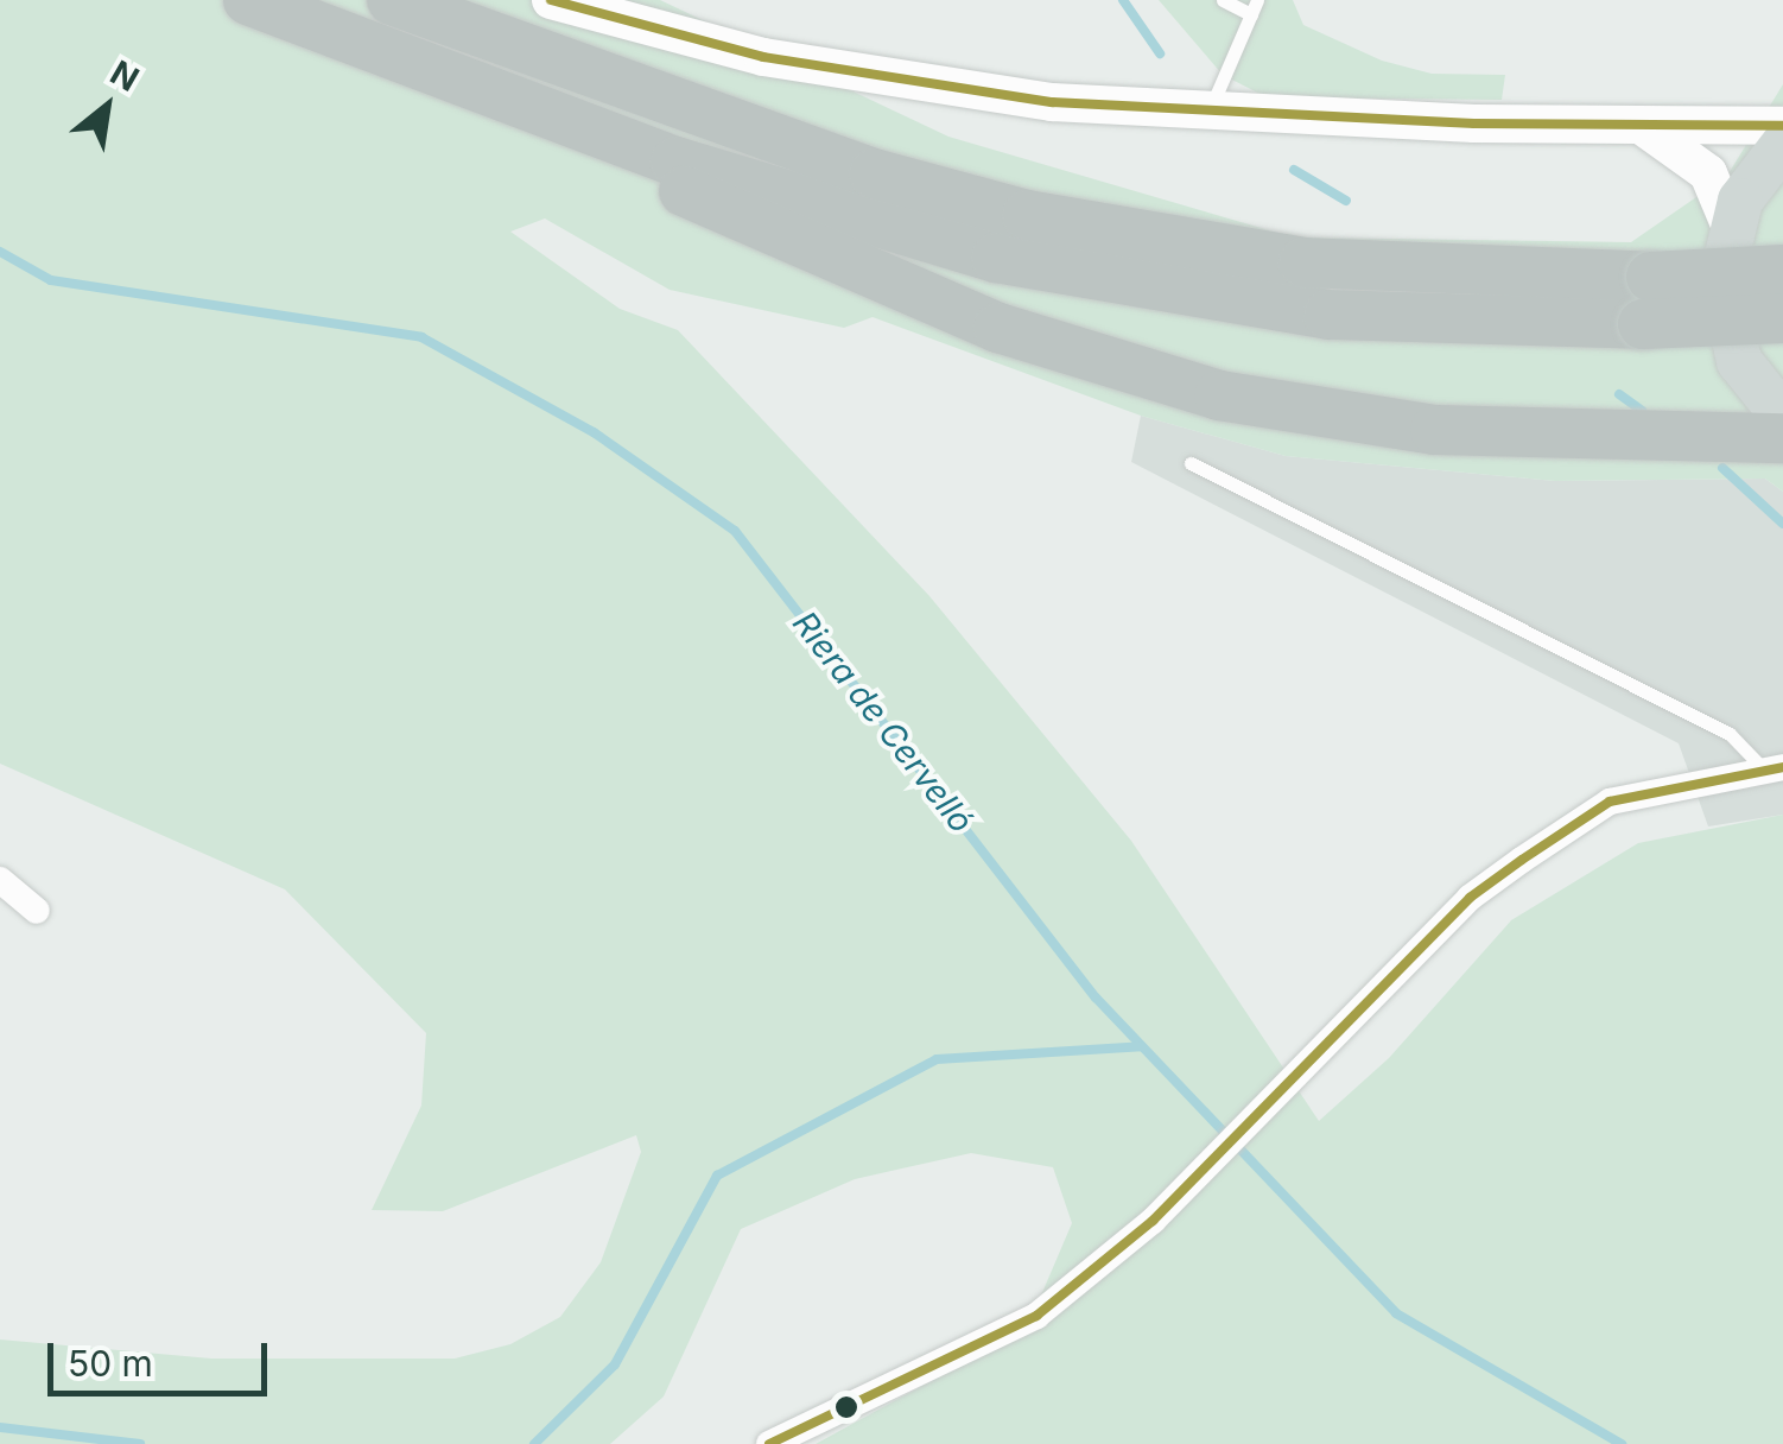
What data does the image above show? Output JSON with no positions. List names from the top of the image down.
{
  "water": ["Riera de Cervelló"],
  "scale_bar": "50 m",
  "north": "top right"
}
